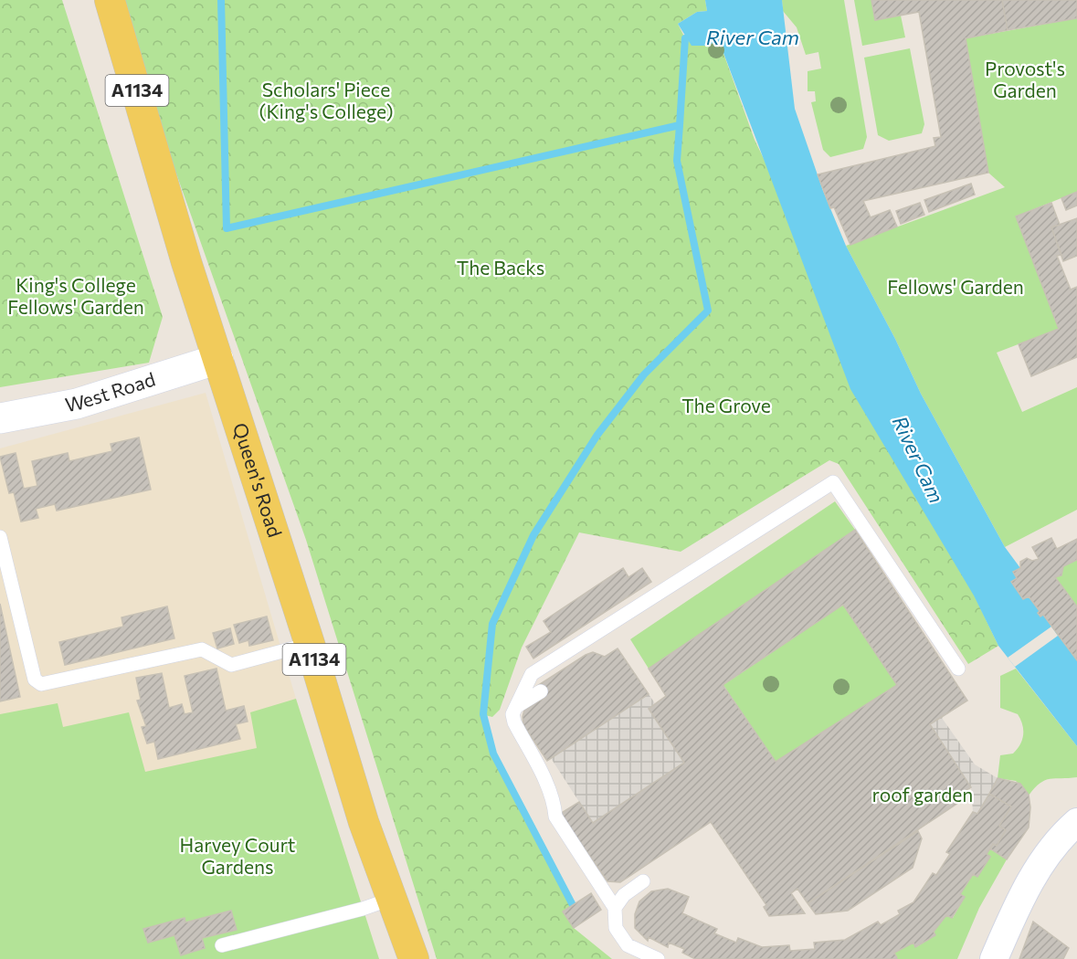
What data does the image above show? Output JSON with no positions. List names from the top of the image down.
{
  "streets": {
    "main road": ["A1134", "Queen's Road"],
    "street": ["West Road"]
  },
  "crossings": [
    ["West Road", "Queen's Road"]
  ],
  "water": ["River Cam"],
  "parks": [
    "Provost's Garden",
    "Scholars' Piece (King's College)",
    "The Backs",
    "King's College Fellows' Garden",
    "Fellows' Garden",
    "The Grove",
    "roof garden",
    "Harvey Court Gardens"
  ]
}
